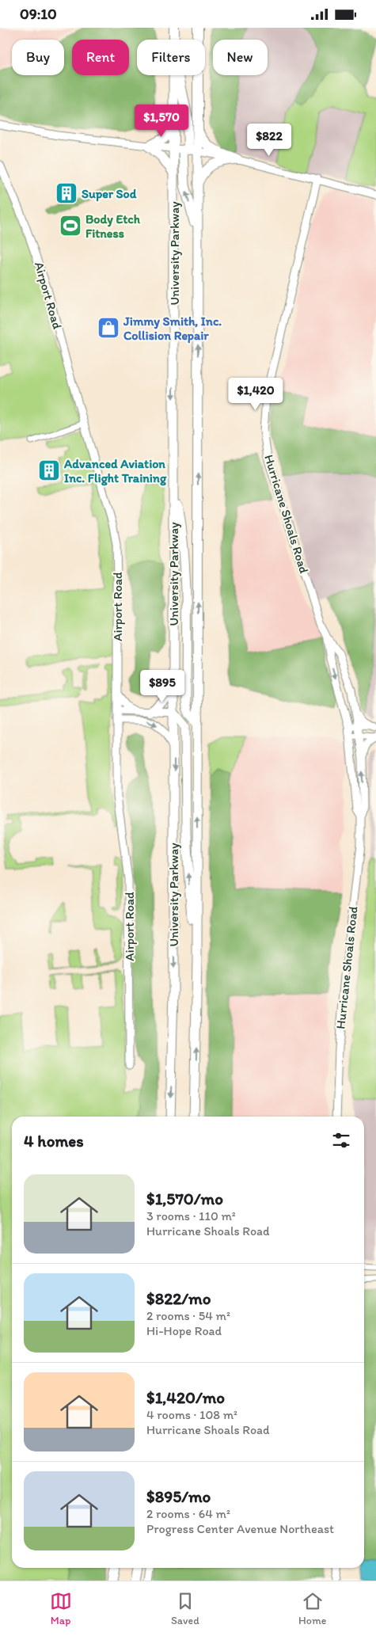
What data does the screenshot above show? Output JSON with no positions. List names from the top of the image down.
{
  "streets": {
    "highway": ["University Parkway"],
    "street": ["Airport Road", "Hurricane Shoals Road"]
  },
  "places": {
    "building": ["Super Sod", "Advanced Aviation Inc. Flight Training"],
    "sports": ["Body Etch Fitness"],
    "shop": ["Jimmy Smith, Inc. Collision Repair"]
  },
  "page": {
    "status": "09:10",
    "chip": [
      "Buy",
      "Rent",
      "Filters",
      "New"
    ],
    "price": [
      "$1,570",
      "$822",
      "$1,420",
      "$895"
    ],
    "heading": "4 homes",
    "list": [
      {
        "name": "$1,570/mo",
        "note": "3 rooms · 110 m² · Hurricane Shoals Road"
      },
      {
        "name": "$822/mo",
        "note": "2 rooms · 54 m² · Hi-Hope Road"
      },
      {
        "name": "$1,420/mo",
        "note": "4 rooms · 108 m² · Hurricane Shoals Road"
      },
      {
        "name": "$895/mo",
        "note": "2 rooms · 64 m² · Progress Center Avenue Northeast"
      }
    ],
    "tabs": ["Map", "Saved", "Home"]
  }
}
